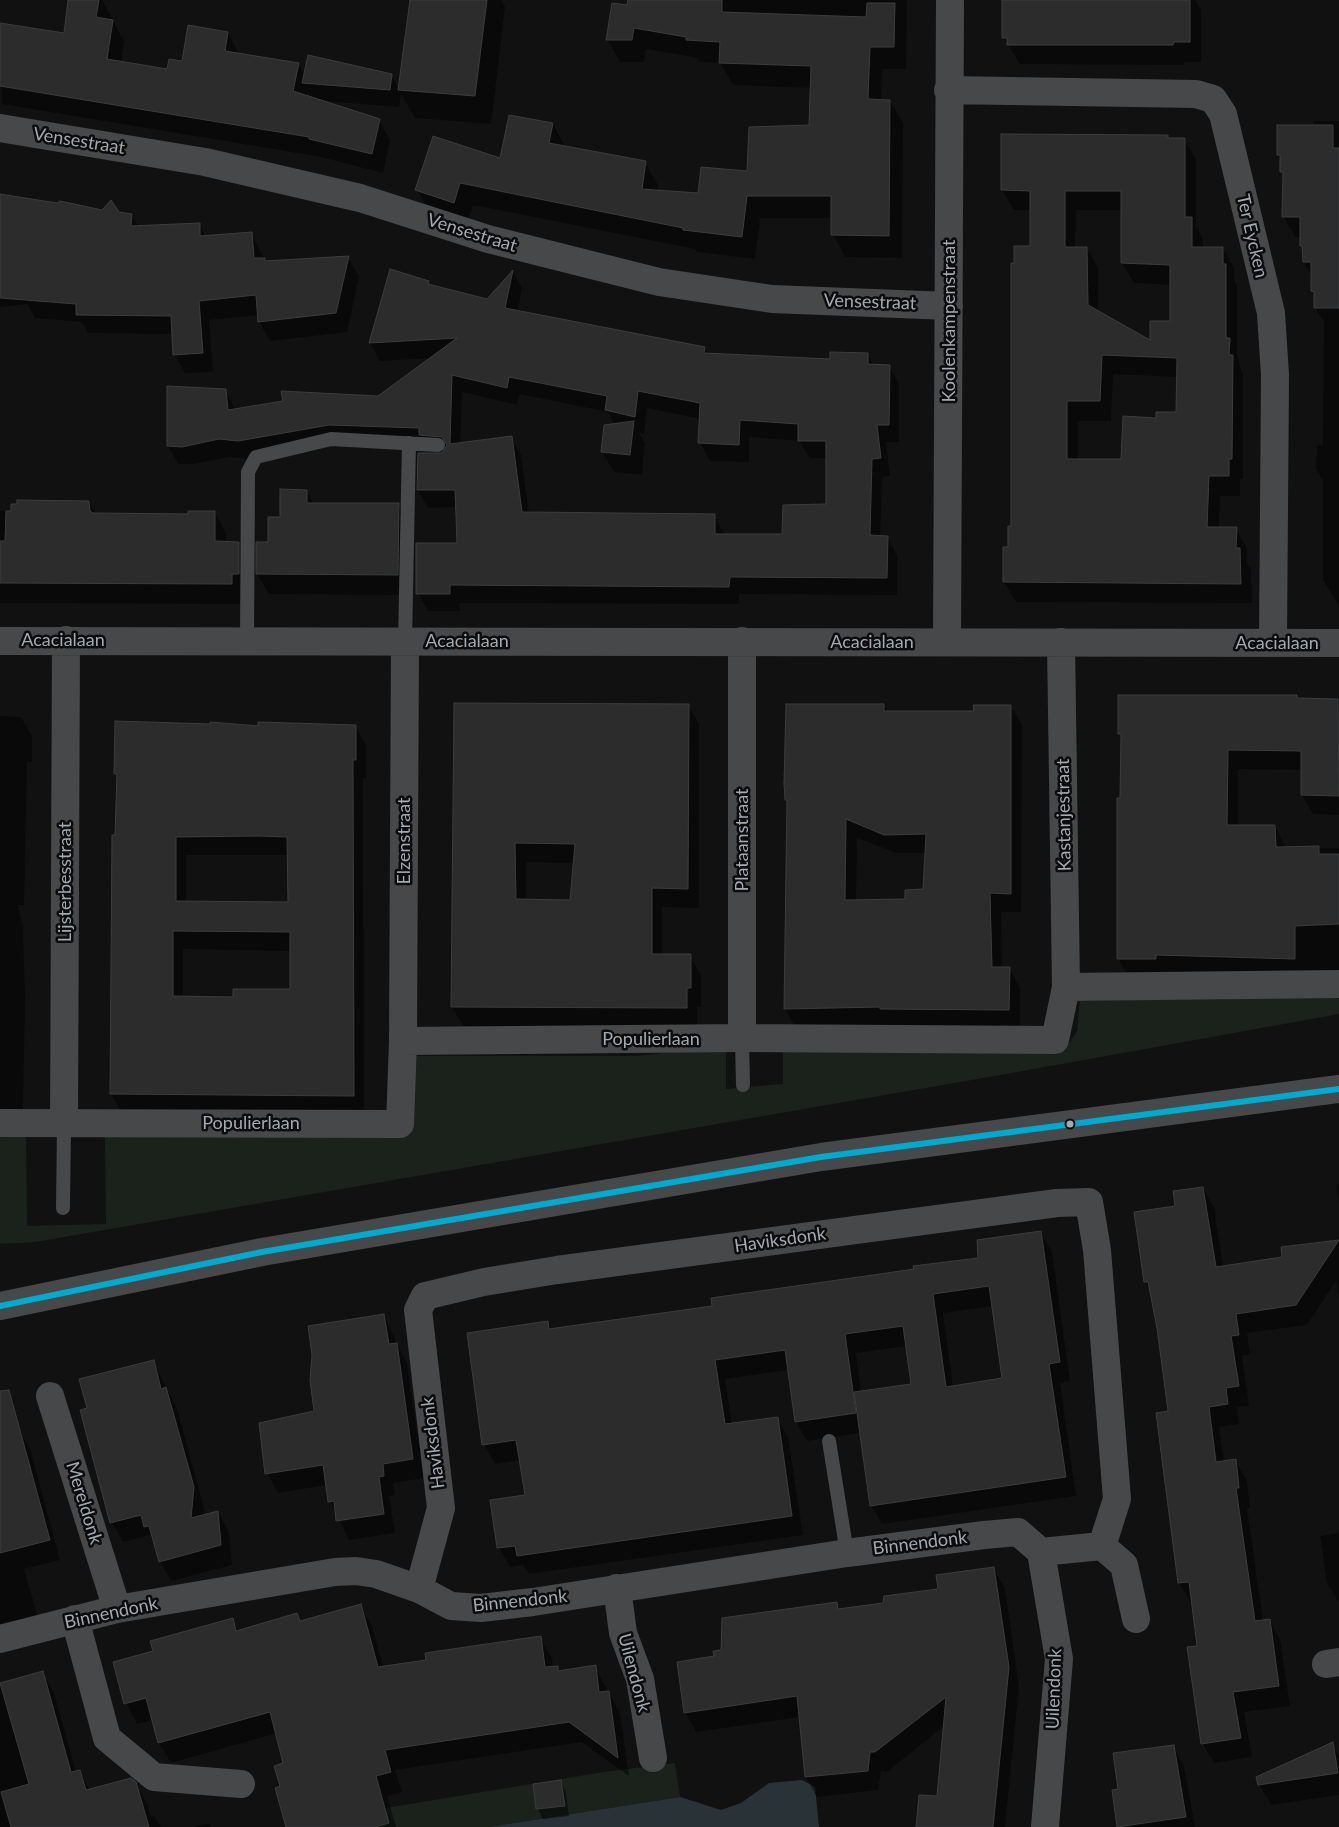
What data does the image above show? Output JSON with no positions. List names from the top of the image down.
{
  "streets": {
    "street": [
      "Vensestraat",
      "Ter Eycken",
      "Koolenkampenstraat",
      "Acacialaan",
      "Kastanjestraat",
      "Plataanstraat",
      "Elzenstraat",
      "Lijsterbesstraat",
      "Populierlaan",
      "Haviksdonk",
      "Mereldonk",
      "Binnendonk",
      "Uilendonk"
    ]
  },
  "crossings": [
    ["Vensestraat", "Koolenkampenstraat"],
    ["Ter Eycken", "Koolenkampenstraat"],
    ["Ter Eycken", "Acacialaan"],
    ["Koolenkampenstraat", "Acacialaan"],
    ["Acacialaan", "Kastanjestraat"],
    ["Acacialaan", "Plataanstraat"],
    ["Acacialaan", "Elzenstraat"],
    ["Acacialaan", "Lijsterbesstraat"],
    ["Kastanjestraat", "Populierlaan"],
    ["Plataanstraat", "Populierlaan"],
    ["Elzenstraat", "Populierlaan"],
    ["Lijsterbesstraat", "Populierlaan"],
    ["Haviksdonk", "Binnendonk"],
    ["Mereldonk", "Binnendonk"],
    ["Binnendonk", "Uilendonk"]
  ]
}
